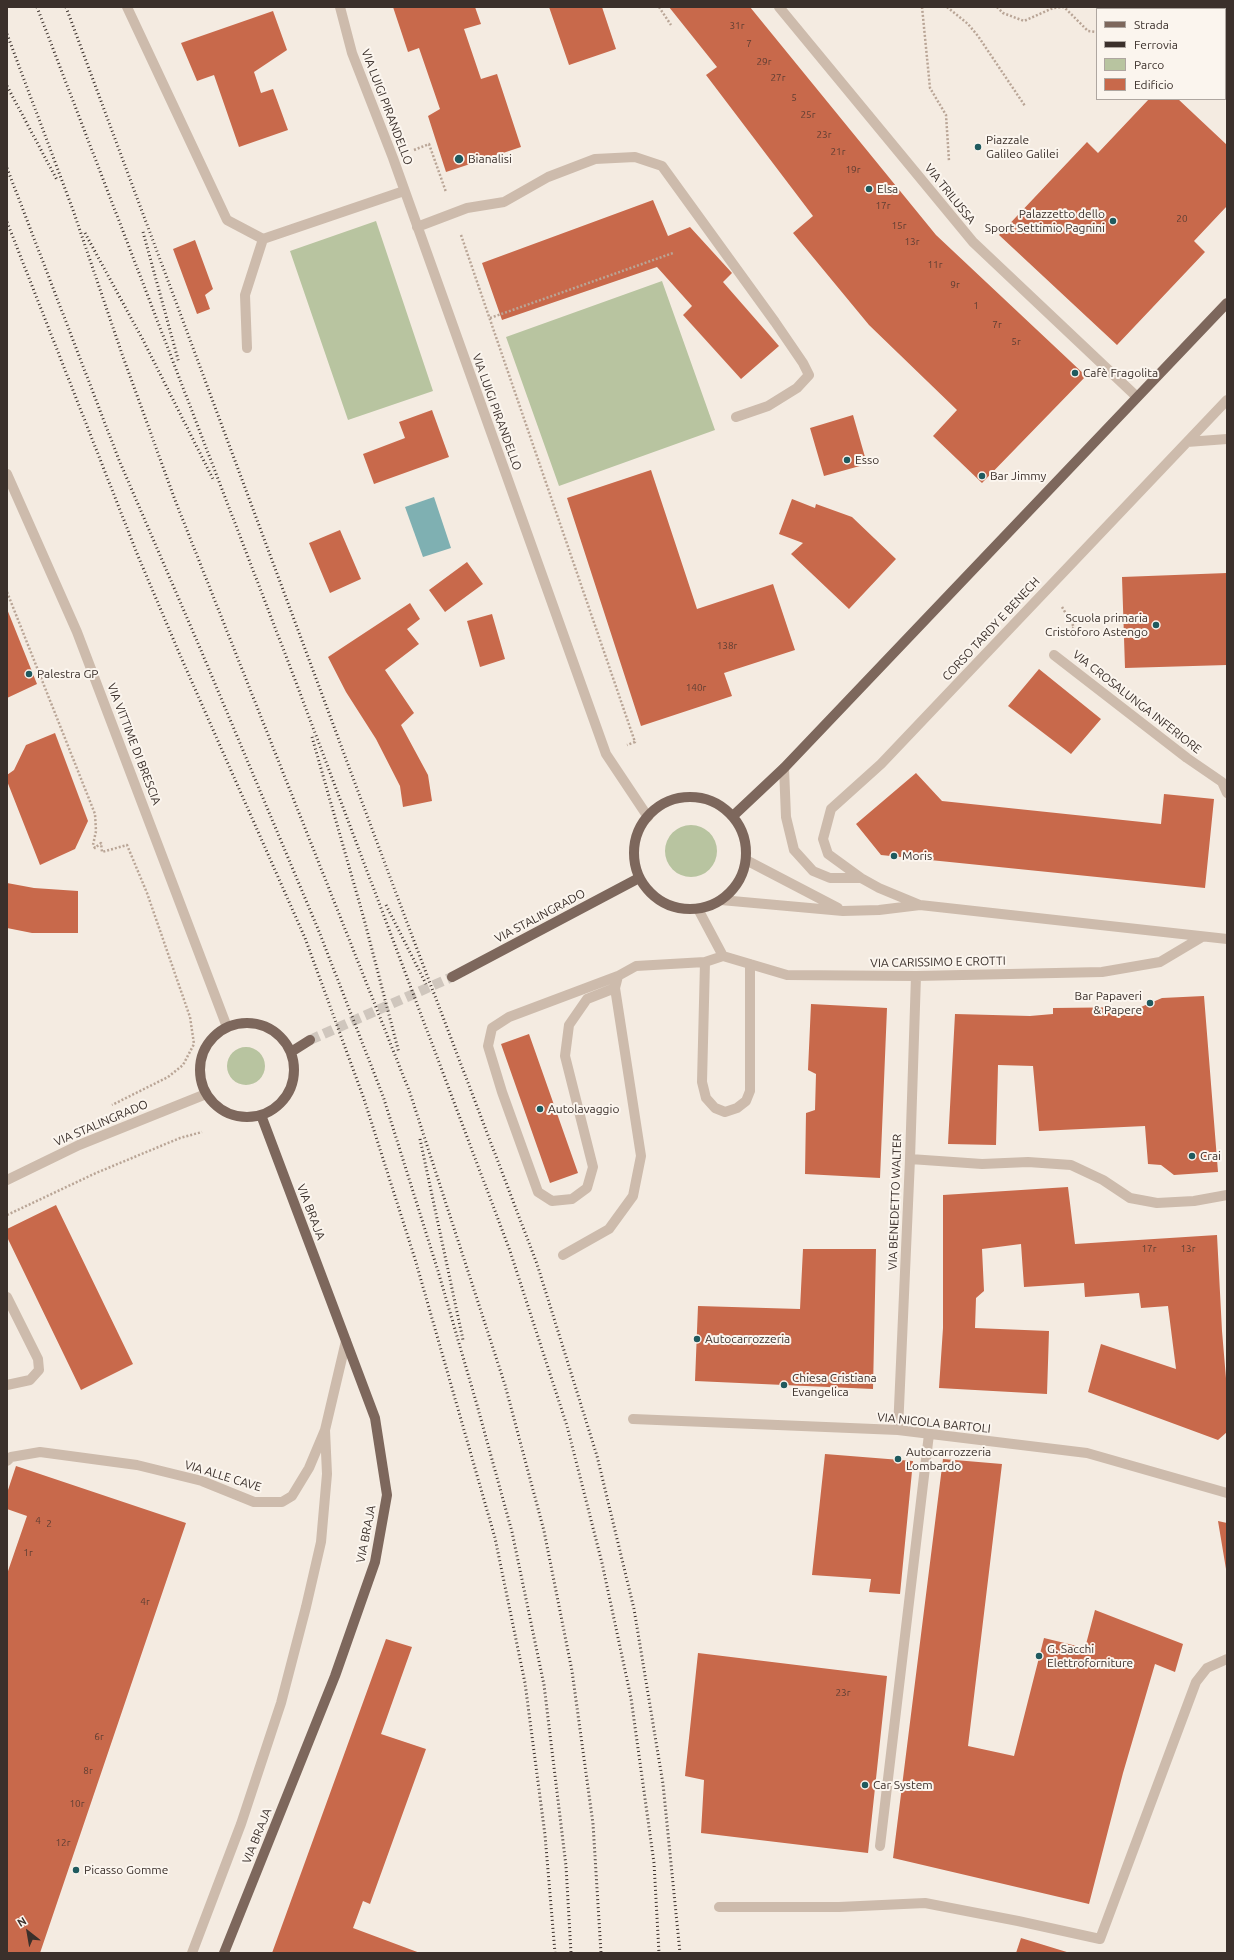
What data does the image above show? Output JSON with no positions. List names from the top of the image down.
{
  "streets": {
    "main road": ["VIA STALINGRADO", "VIA BRAJA"],
    "street": [
      "VIA LUIGI PIRANDELLO",
      "VIA TRILUSSA",
      "CORSO TARDY E BENECH",
      "VIA CROSALUNGA INFERIORE",
      "VIA VITTIME DI BRESCIA",
      "VIA CARISSIMO E CROTTI",
      "VIA BENEDETTO WALTER",
      "VIA NICOLA BARTOLI",
      "VIA ALLE CAVE"
    ]
  },
  "crossings": [
    ["VIA LUIGI PIRANDELLO", "VIA STALINGRADO"],
    ["CORSO TARDY E BENECH", "VIA CROSALUNGA INFERIORE"],
    ["VIA VITTIME DI BRESCIA", "VIA STALINGRADO"],
    ["VIA VITTIME DI BRESCIA", "VIA BRAJA"],
    ["VIA STALINGRADO", "VIA BRAJA"],
    ["VIA CARISSIMO E CROTTI", "VIA BENEDETTO WALTER"],
    ["VIA BENEDETTO WALTER", "VIA NICOLA BARTOLI"],
    ["VIA BRAJA", "VIA ALLE CAVE"]
  ],
  "places": [
    "Piazzale Galileo Galilei",
    "Bianalisi",
    "Elsa",
    "Palazzetto dello Sport Settimio Pagnini",
    "Cafè Fragolita",
    "Esso",
    "Bar Jimmy",
    "Scuola primaria Cristoforo Astengo",
    "Palestra GP",
    "Moris",
    "Bar Papaveri & Papere",
    "Autolavaggio",
    "Crai",
    "Autocarrozzeria",
    "Chiesa Cristiana Evangelica",
    "Autocarrozzeria Lombardo",
    "G. Sacchi Elettroforniture",
    "Car System",
    "Picasso Gomme"
  ],
  "house_numbers": [
    "31r",
    "7",
    "29r",
    "27r",
    "5",
    "25r",
    "23r",
    "21r",
    "19r",
    "17r",
    "20",
    "15r",
    "13r",
    "11r",
    "9r",
    "1",
    "7r",
    "5r",
    "138r",
    "140r",
    "17r",
    "13r",
    "4",
    "2",
    "1r",
    "4r",
    "23r",
    "6r",
    "8r",
    "10r",
    "12r"
  ],
  "legend": [
    "Strada",
    "Ferrovia",
    "Parco",
    "Edificio"
  ],
  "north": "top left"
}
